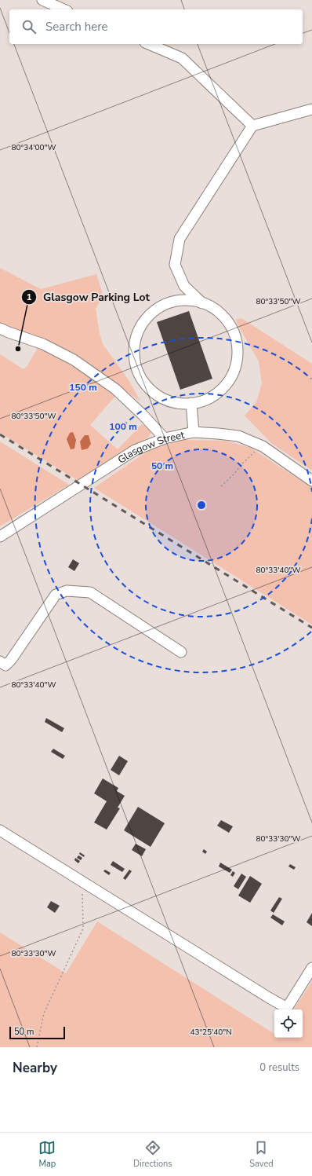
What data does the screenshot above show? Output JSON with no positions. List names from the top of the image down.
{
  "streets": {
    "street": ["Glasgow Street"]
  },
  "places": ["Glasgow Parking Lot"],
  "scale_bar": "50 m",
  "page": {
    "search": "Search here",
    "scale": "50 m",
    "heading": ["Nearby", "0 results"],
    "nav": ["Map", "Directions", "Saved"]
  },
  "coordinates": [
    "80°34'00\"W",
    "80°33'50\"W",
    "80°33'40\"W",
    "80°33'30\"W",
    "43°25'40\"N"
  ],
  "rings": ["150 m", "100 m", "50 m"]
}
